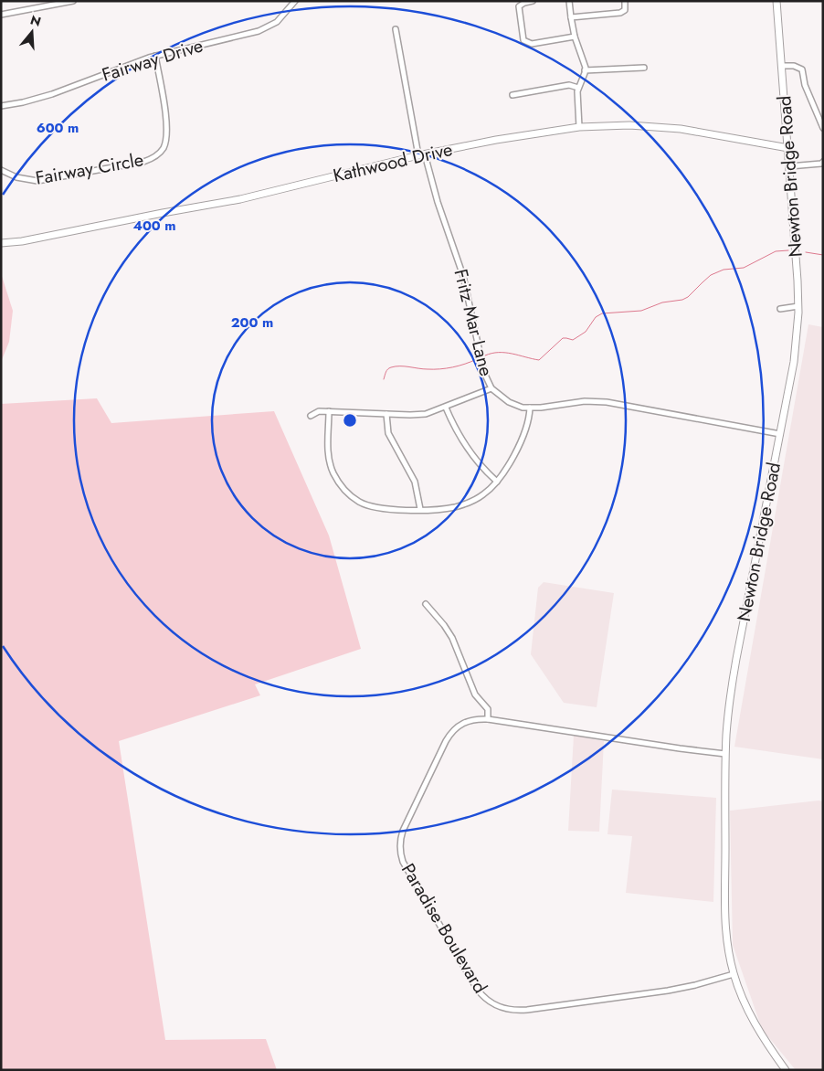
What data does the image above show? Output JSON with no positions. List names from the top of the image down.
{
  "streets": {
    "main road": ["Kathwood Drive", "Newton Bridge Road"],
    "street": [
      "Fairway Drive",
      "Fairway Circle",
      "Fritz Mar Lane",
      "Paradise Boulevard"
    ]
  },
  "crossings": [
    ["Fairway Drive", "Fairway Circle"],
    ["Kathwood Drive", "Newton Bridge Road"],
    ["Kathwood Drive", "Fritz Mar Lane"],
    ["Newton Bridge Road", "Fritz Mar Lane"],
    ["Newton Bridge Road", "Paradise Boulevard"]
  ],
  "north": "top",
  "rings": ["600 m", "400 m", "200 m"]
}
